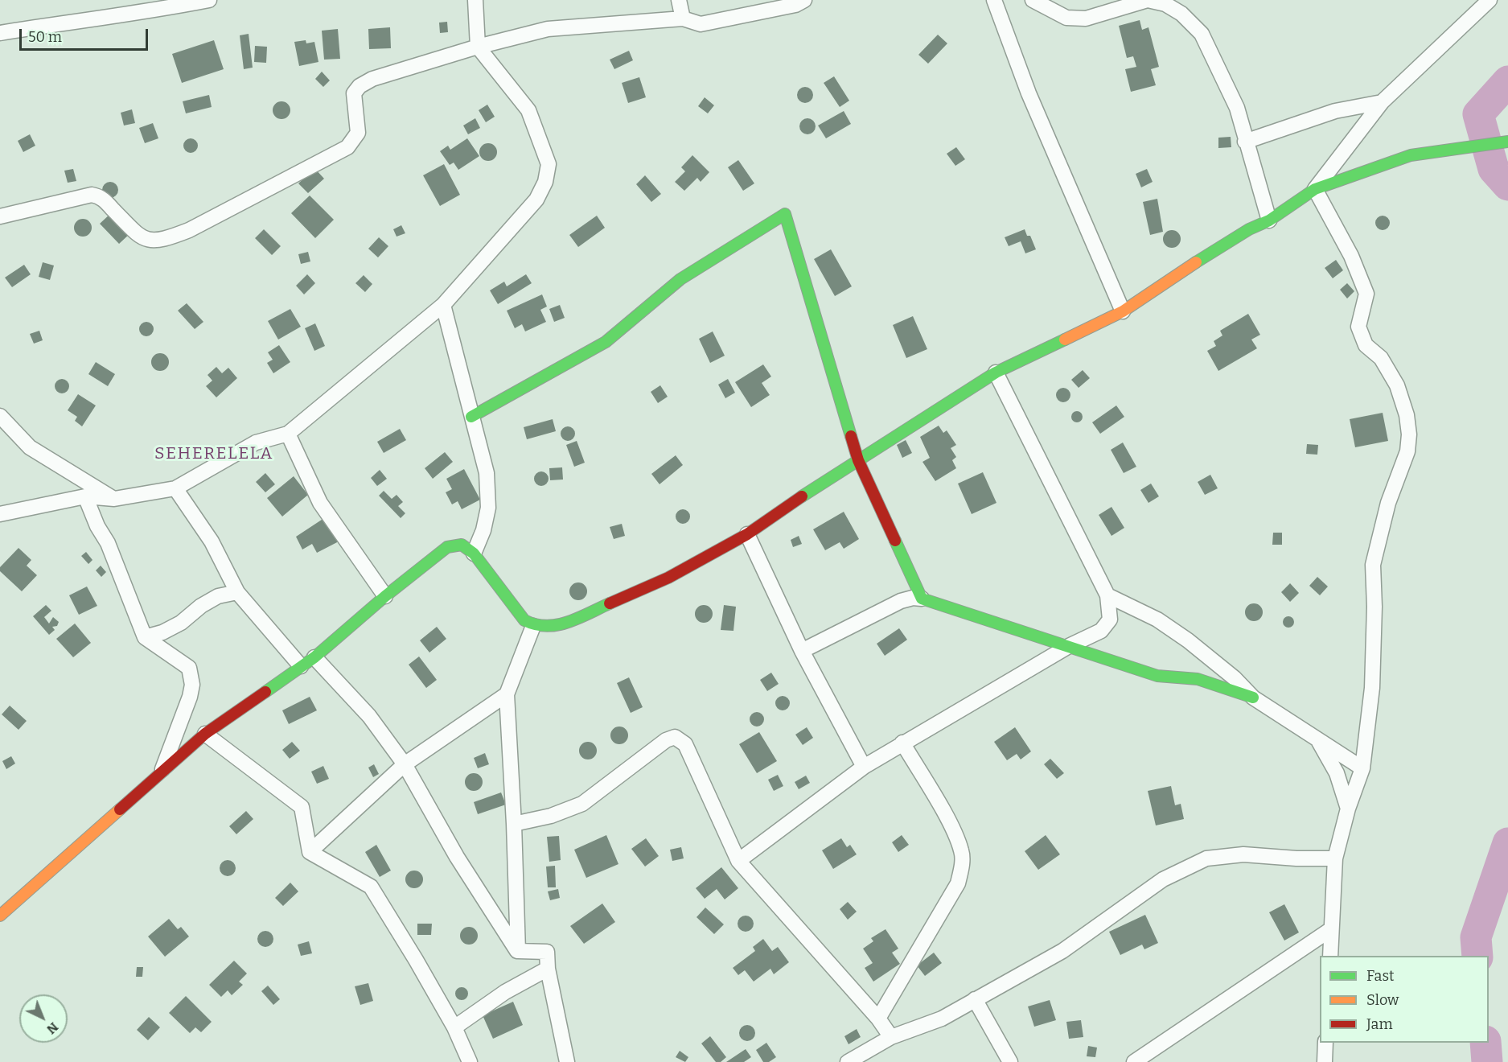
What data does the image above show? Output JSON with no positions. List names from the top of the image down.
{
  "districts": ["SEHERELELA"],
  "legend": ["Fast", "Slow", "Jam"],
  "scale_bar": "50 m",
  "north": "bottom right"
}
